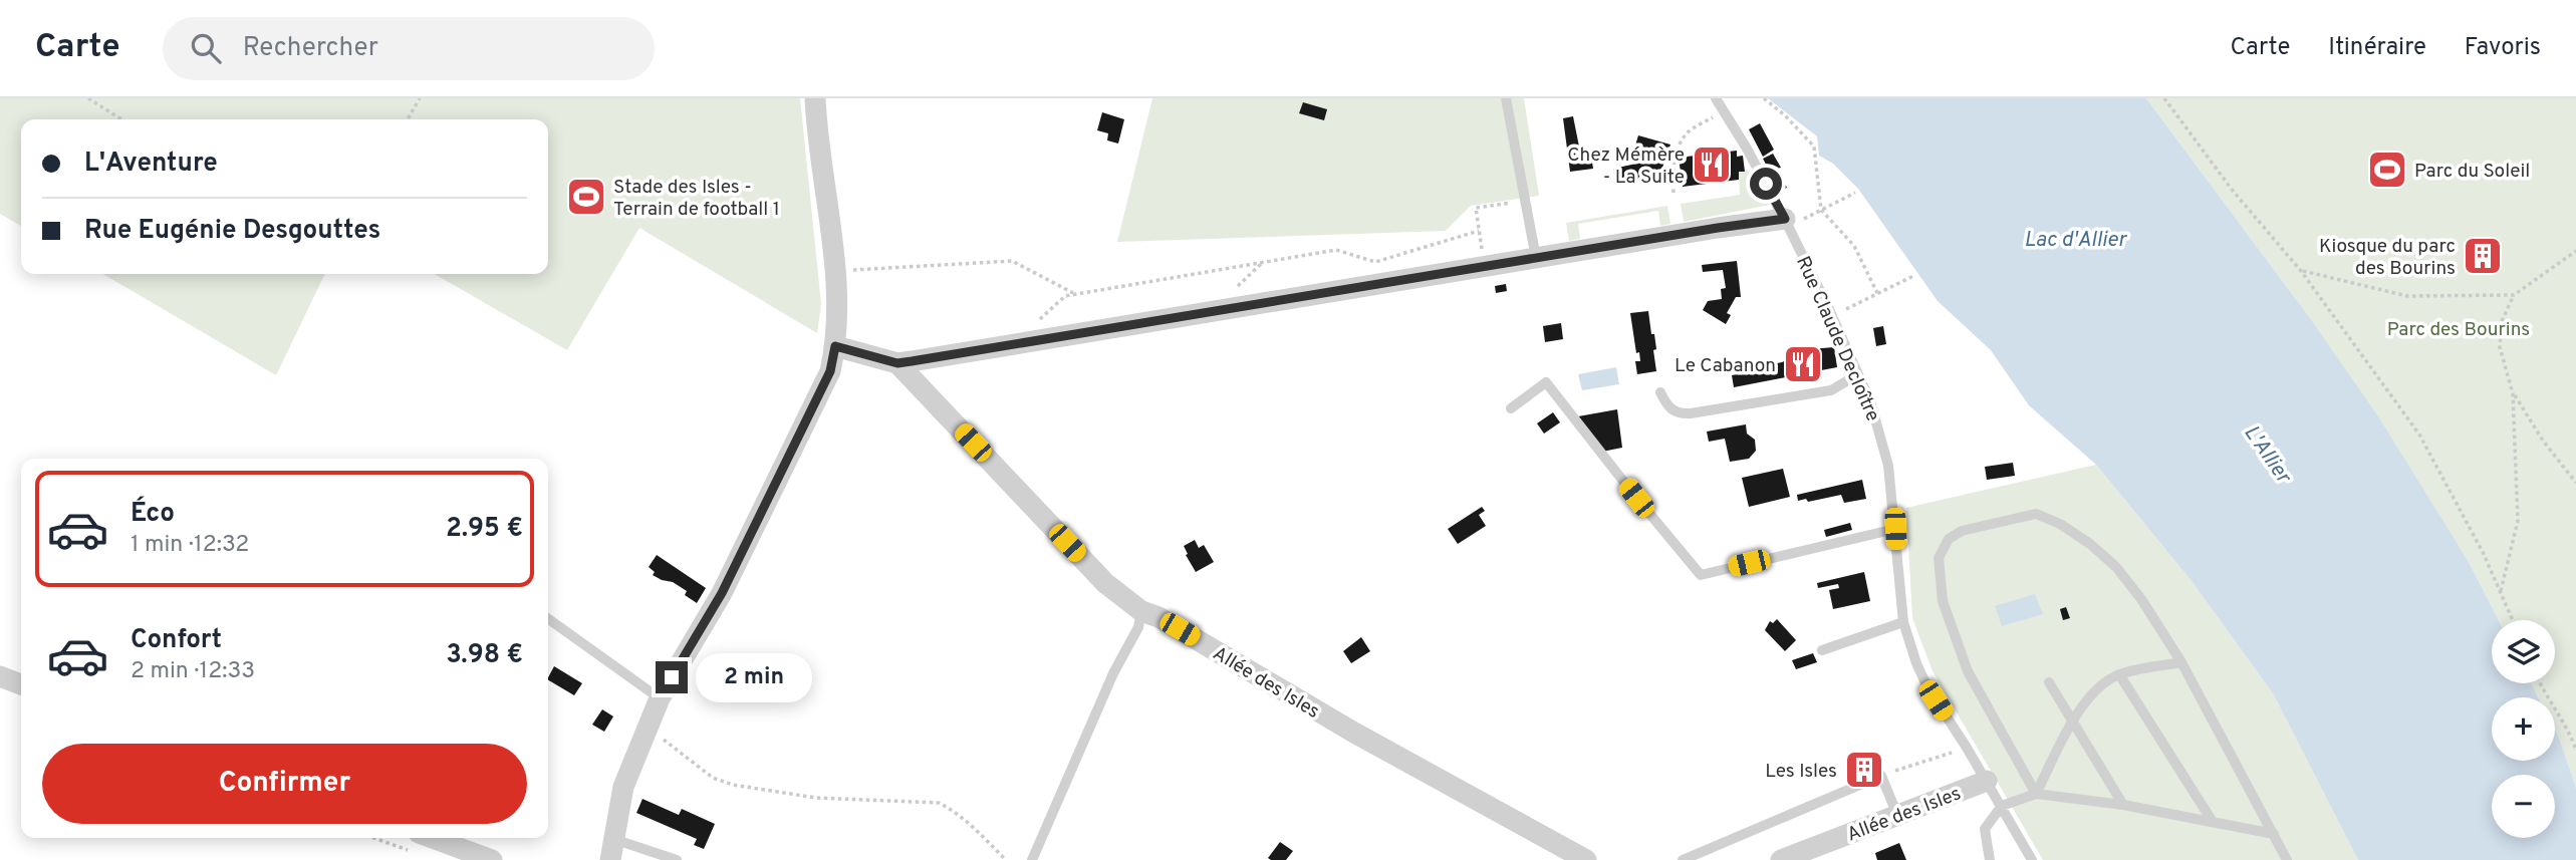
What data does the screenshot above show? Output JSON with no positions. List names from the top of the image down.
{
  "streets": {
    "street": ["Allée des Isles"],
    "lane": ["Rue Claude Decloître"]
  },
  "crossings": [
    ["Rue Claude Decloître", "Allée des Isles"]
  ],
  "water": ["Lac d'Allier", "L'Allier"],
  "parks": ["Parc des Bourins"],
  "places": {
    "restaurant": ["Chez Mémère - La Suite", "Le Cabanon"],
    "sports": ["Parc du Soleil", "Stade des Isles - Terrain de football 1"],
    "building": ["Kiosque du parc des Bourins", "Les Isles"]
  },
  "page": {
    "header": "Carte",
    "search": "Rechercher",
    "nav": ["Carte", "Itinéraire", "Favoris"],
    "banner": ["L'Aventure", "Rue Eugénie Desgouttes"],
    "list": [
      {
        "name": "Éco",
        "note": "1 min · 12:32",
        "value": "2.95 €"
      },
      {
        "name": "Confort",
        "note": "2 min · 12:33",
        "value": "3.98 €"
      }
    ],
    "map_buttons": ["+", "−"],
    "bubble": "2 min",
    "buttons": "Confirmer"
  }
}
